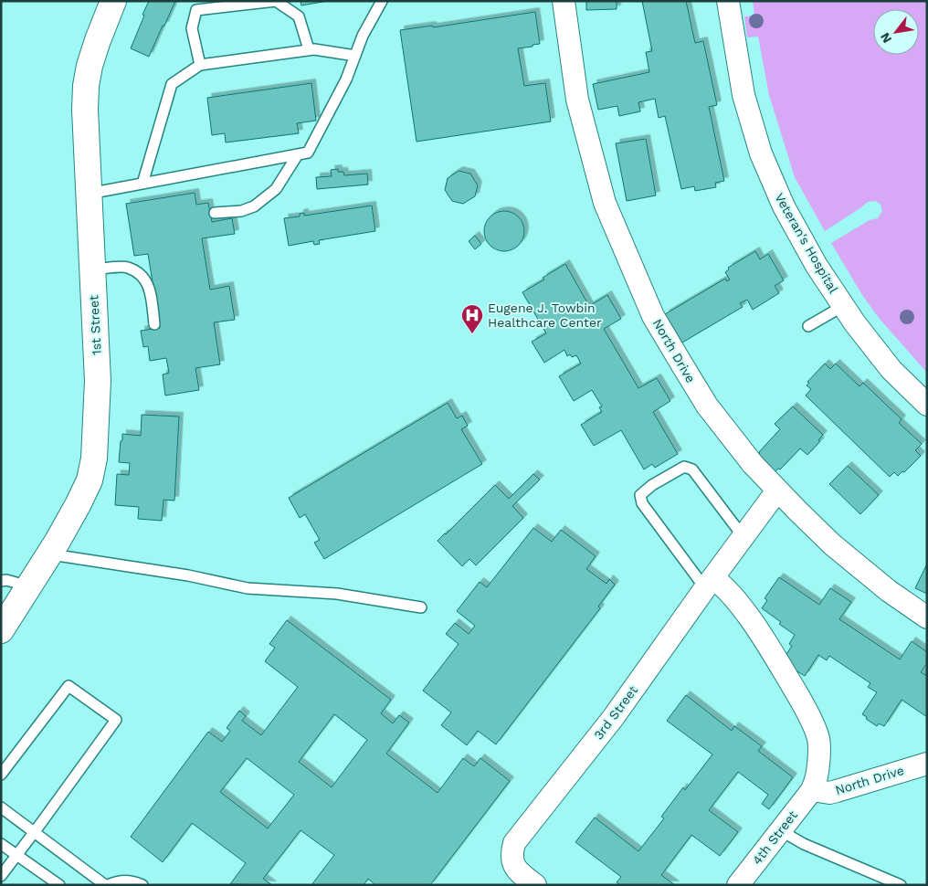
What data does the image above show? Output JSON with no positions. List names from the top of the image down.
{
  "streets": {
    "street": [
      "Veteran's Hospital",
      "1st Street",
      "North Drive",
      "3rd Street",
      "4th Street"
    ]
  },
  "crossings": [
    ["North Drive", "3rd Street"],
    ["North Drive", "4th Street"]
  ],
  "places": {
    "hospital": ["Eugene J. Towbin Healthcare Center"]
  },
  "north": "bottom left"
}
